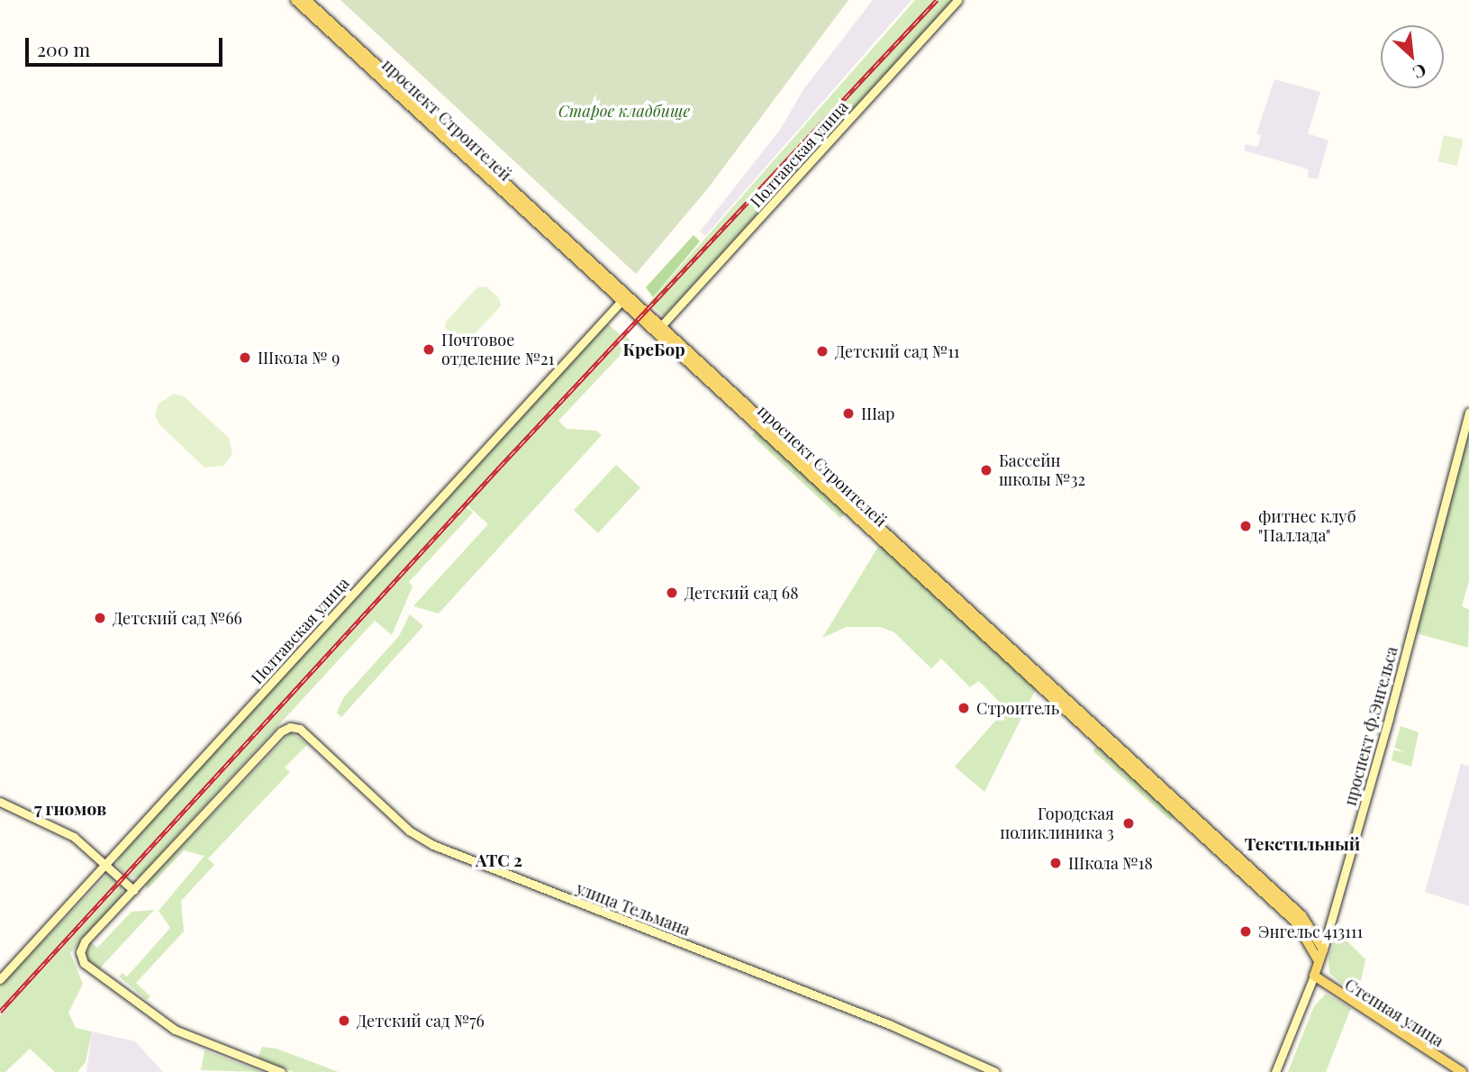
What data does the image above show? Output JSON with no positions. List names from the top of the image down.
{
  "streets": {
    "main road": ["проспект Строителей", "проспект Ф.Энгельса", "Степная улица"],
    "street": ["Полтавская улица", "улица Тельмана"]
  },
  "crossings": [
    ["проспект Строителей", "Полтавская улица"],
    ["проспект Строителей", "проспект Ф.Энгельса"],
    ["проспект Ф.Энгельса", "Степная улица"]
  ],
  "districts": [
    "КреБор",
    "7 гномов",
    "Текстильный",
    "АТС 2"
  ],
  "parks": ["Старое кладбище"],
  "places": [
    "Почтовое отделение №21",
    "Детский сад №11",
    "Школа № 9",
    "Шар",
    "Бассейн школы №32",
    "фитнес клуб \"Паллада\"",
    "Детский сад 68",
    "Детский сад №66",
    "Строитель",
    "Городская поликлиника 3",
    "Школа №18",
    "Энгельс 413111",
    "Детский сад №76"
  ],
  "scale_bar": "200 m",
  "north": "bottom right"
}
